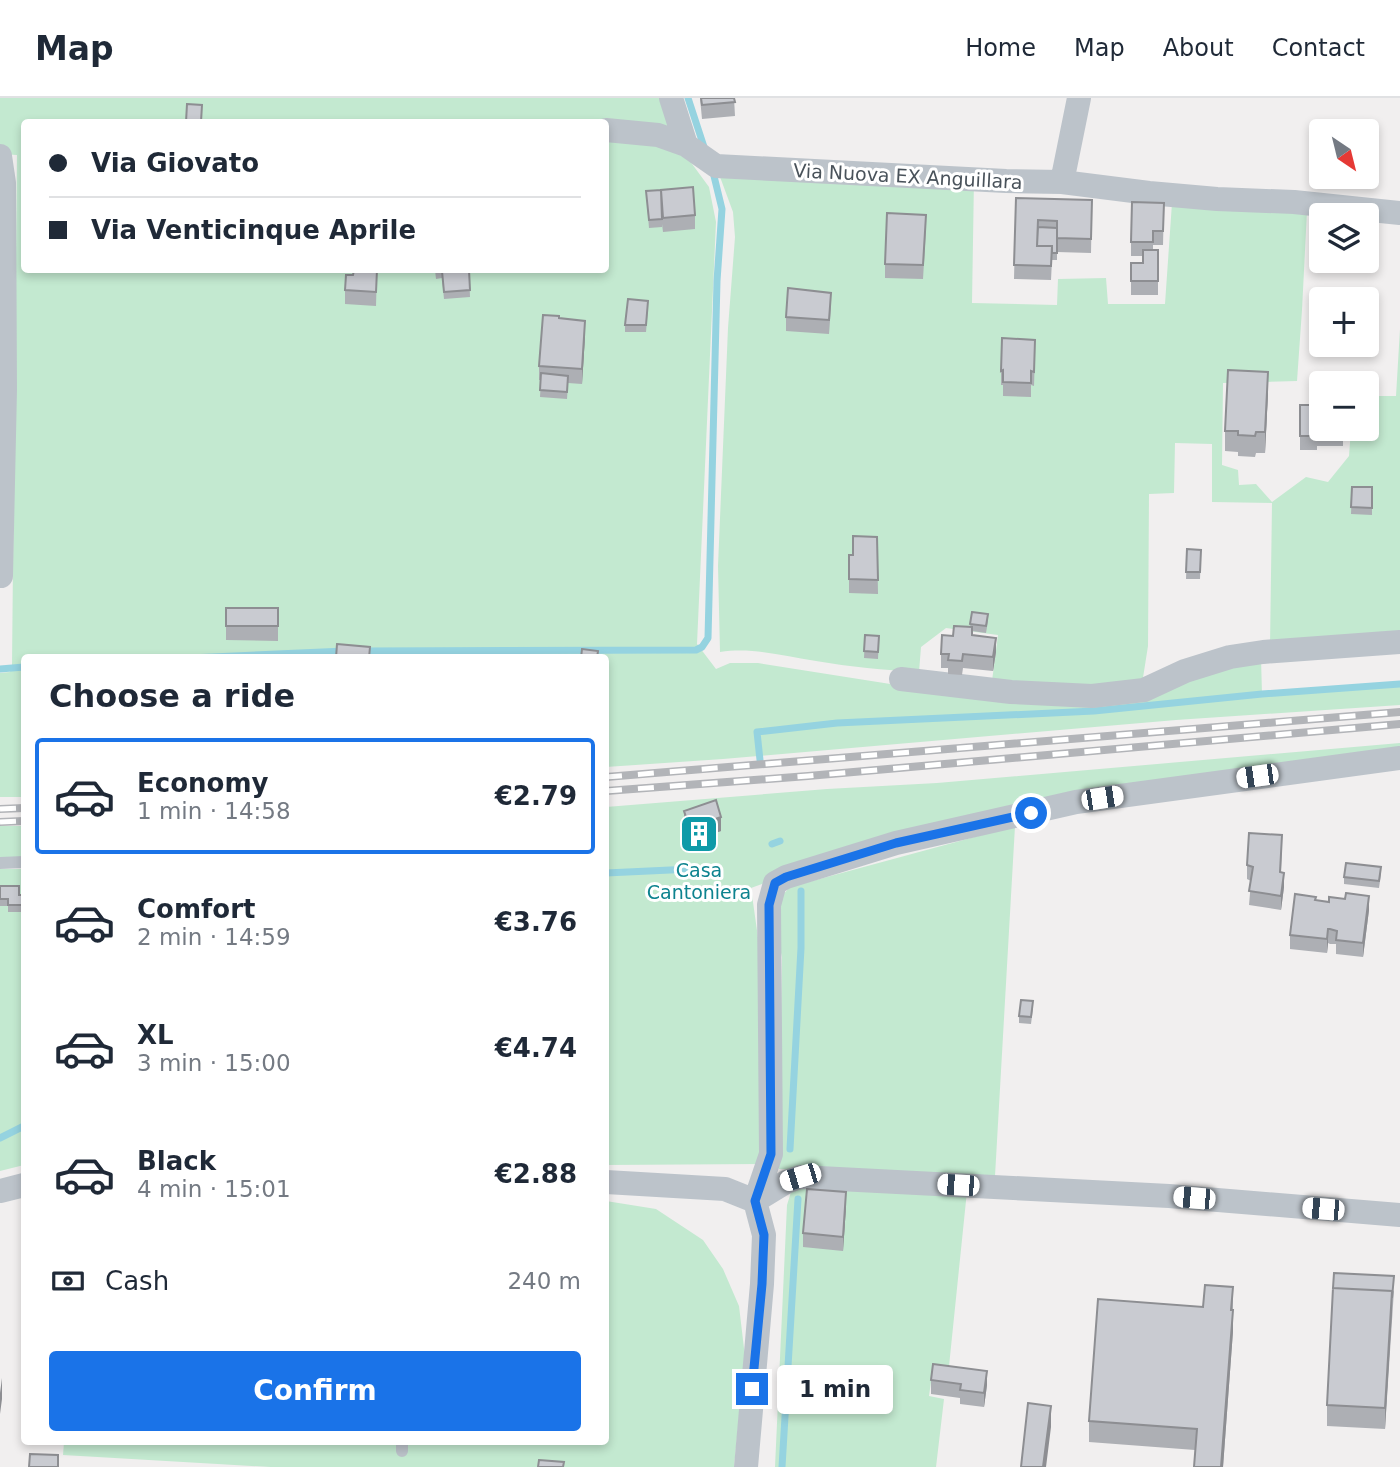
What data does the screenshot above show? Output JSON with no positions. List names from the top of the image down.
{
  "streets": {
    "street": ["Via Nuova EX Anguillara"]
  },
  "places": {
    "building": ["Casa Cantoniera"]
  },
  "north": "bottom right",
  "page": {
    "header": "Map",
    "nav": [
      "Home",
      "Map",
      "About",
      "Contact"
    ],
    "map_buttons": ["+", "−"],
    "banner": ["Via Giovato", "Via Venticinque Aprile"],
    "heading": "Choose a ride",
    "list": [
      {
        "name": "Economy",
        "note": "1 min · 14:58",
        "value": "€2.79"
      },
      {
        "name": "Comfort",
        "note": "2 min · 14:59",
        "value": "€3.76"
      },
      {
        "name": "XL",
        "note": "3 min · 15:00",
        "value": "€4.74"
      },
      {
        "name": "Black",
        "note": "4 min · 15:01",
        "value": "€2.88"
      }
    ],
    "pay": ["Cash", "240 m"],
    "buttons": "Confirm",
    "bubble": "1 min"
  }
}
